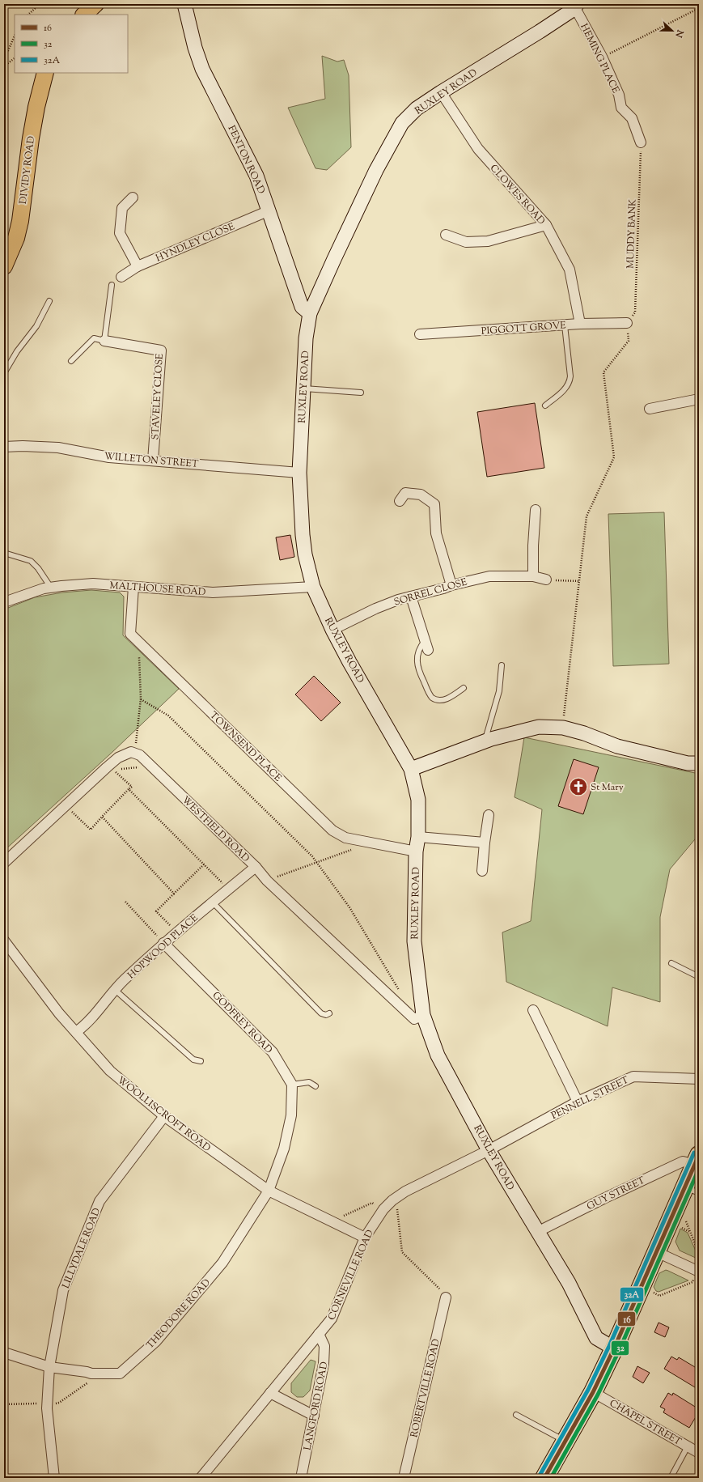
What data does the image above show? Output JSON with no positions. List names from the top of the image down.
{
  "streets": {
    "main road": ["DIVIDY ROAD"],
    "street": [
      "HEMING PLACE",
      "RUXLEY ROAD",
      "FENTON ROAD",
      "CLOWES ROAD",
      "HYNDLEY CLOSE",
      "PIGGOTT GROVE",
      "STAVELEY CLOSE",
      "WILLETON STREET",
      "MALTHOUSE ROAD",
      "SORREL CLOSE",
      "TOWNSEND PLACE",
      "WESTFIELD ROAD",
      "HOPWOOD PLACE",
      "GODFREY ROAD",
      "PENNELL STREET",
      "WOOLLISCROFT ROAD",
      "GUY STREET",
      "LILLYDALE ROAD",
      "CORNEVILLE ROAD",
      "THEODORE ROAD",
      "ROBERTVILLE ROAD",
      "LANGFORD ROAD",
      "CHAPEL STREET"
    ],
    "path": ["MUDDY BANK"]
  },
  "crossings": [
    ["HEMING PLACE", "RUXLEY ROAD"],
    ["HEMING PLACE", "MUDDY BANK"],
    ["RUXLEY ROAD", "FENTON ROAD"],
    ["RUXLEY ROAD", "CLOWES ROAD"],
    ["RUXLEY ROAD", "WILLETON STREET"],
    ["RUXLEY ROAD", "MALTHOUSE ROAD"],
    ["RUXLEY ROAD", "SORREL CLOSE"],
    ["RUXLEY ROAD", "TOWNSEND PLACE"],
    ["RUXLEY ROAD", "WESTFIELD ROAD"],
    ["RUXLEY ROAD", "PENNELL STREET"],
    ["RUXLEY ROAD", "GUY STREET"],
    ["RUXLEY ROAD", "CORNEVILLE ROAD"],
    ["FENTON ROAD", "HYNDLEY CLOSE"],
    ["CLOWES ROAD", "PIGGOTT GROVE"],
    ["MUDDY BANK", "PIGGOTT GROVE"],
    ["STAVELEY CLOSE", "WILLETON STREET"],
    ["MALTHOUSE ROAD", "TOWNSEND PLACE"],
    ["WESTFIELD ROAD", "HOPWOOD PLACE"],
    ["HOPWOOD PLACE", "GODFREY ROAD"],
    ["HOPWOOD PLACE", "WOOLLISCROFT ROAD"],
    ["PENNELL STREET", "CORNEVILLE ROAD"],
    ["WOOLLISCROFT ROAD", "LILLYDALE ROAD"],
    ["WOOLLISCROFT ROAD", "CORNEVILLE ROAD"],
    ["WOOLLISCROFT ROAD", "THEODORE ROAD"],
    ["LILLYDALE ROAD", "THEODORE ROAD"],
    ["CORNEVILLE ROAD", "LANGFORD ROAD"]
  ],
  "places": {
    "church": ["St Mary"]
  },
  "lines": ["transit line 32A", "transit line 16", "transit line 32"],
  "legend": ["16", "32", "32A"],
  "north": "right"
}
